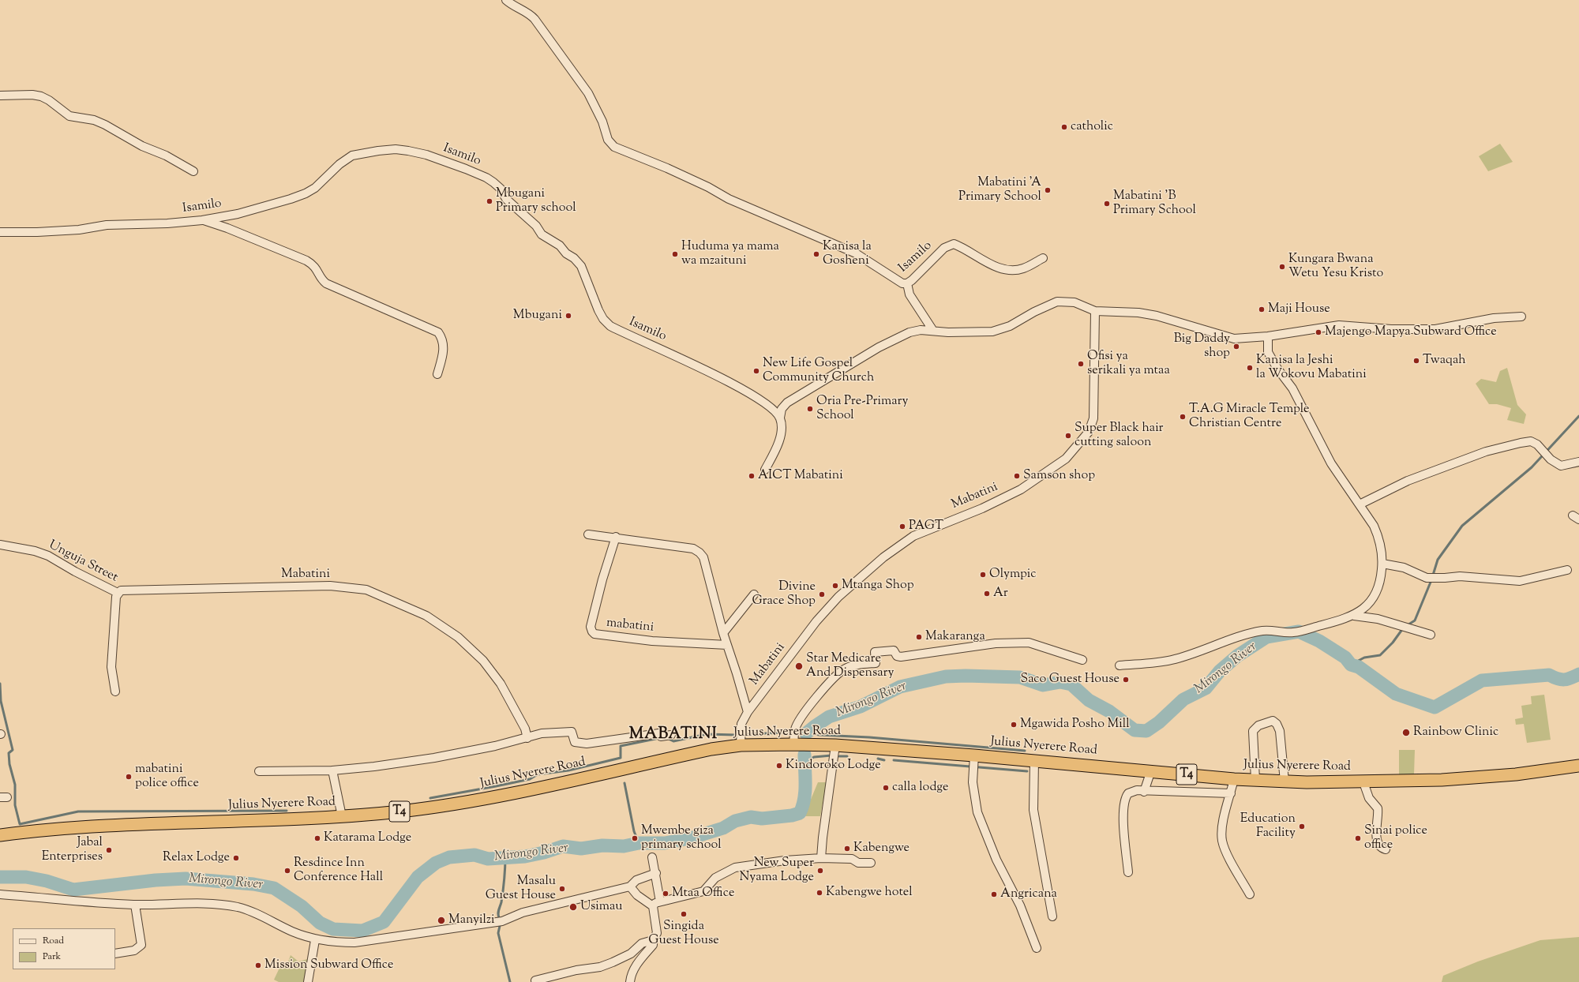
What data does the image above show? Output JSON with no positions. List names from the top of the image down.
{
  "streets": {
    "highway": ["Julius Nyerere Road", "T4"],
    "street": [
      "Isamilo",
      "Mabatini",
      "Unguja Street",
      "mabatini"
    ]
  },
  "crossings": [
    ["Mabatini", "Unguja Street"],
    ["Mabatini", "Julius Nyerere Road"]
  ],
  "districts": ["MABATINI"],
  "water": ["Mirongo River"],
  "places": [
    "catholic",
    "Mabatini 'A Primary School",
    "Mbugani Primary school",
    "Mabatini 'B Primary School",
    "Huduma ya mama wa mzaituni",
    "Kanisa la Gosheni",
    "Kungara Bwana Wetu Yesu Kristo",
    "Maji House",
    "Mbugani",
    "Majengo Mapya Subward Office",
    "Big Daddy shop",
    "Twaqah",
    "Ofisi ya serikali ya mtaa",
    "Kanisa la Jeshi la Wokovu Mabatini",
    "New Life Gospel Community Church",
    "Oria Pre-Primary School",
    "T.A.G Miracle Temple Christian Centre",
    "Super Black hair cutting saloon",
    "AICT Mabatini",
    "Samson shop",
    "PAGT",
    "Olympic",
    "Mtanga Shop",
    "Ar",
    "Divine Grace Shop",
    "Makaranga",
    "Star Medicare And Dispensary",
    "Saco Guest House",
    "Mgawida Posho Mill",
    "Rainbow Clinic",
    "Kindoroko Lodge",
    "mabatini police office",
    "calla lodge",
    "Education Facility",
    "Katarama Lodge",
    "Mwembe giza primary school",
    "Sinai police office",
    "Kabengwe",
    "Jabal Enterprises",
    "Relax Lodge",
    "Resdince Inn Conference Hall",
    "New Super Nyama Lodge",
    "Masalu Guest House",
    "Kabengwe hotel",
    "Mtaa Office",
    "Angricana",
    "Usimau",
    "Singida Guest House",
    "Manyilzi",
    "Mission Subward Office"
  ],
  "legend": ["Road", "Park"]
}
